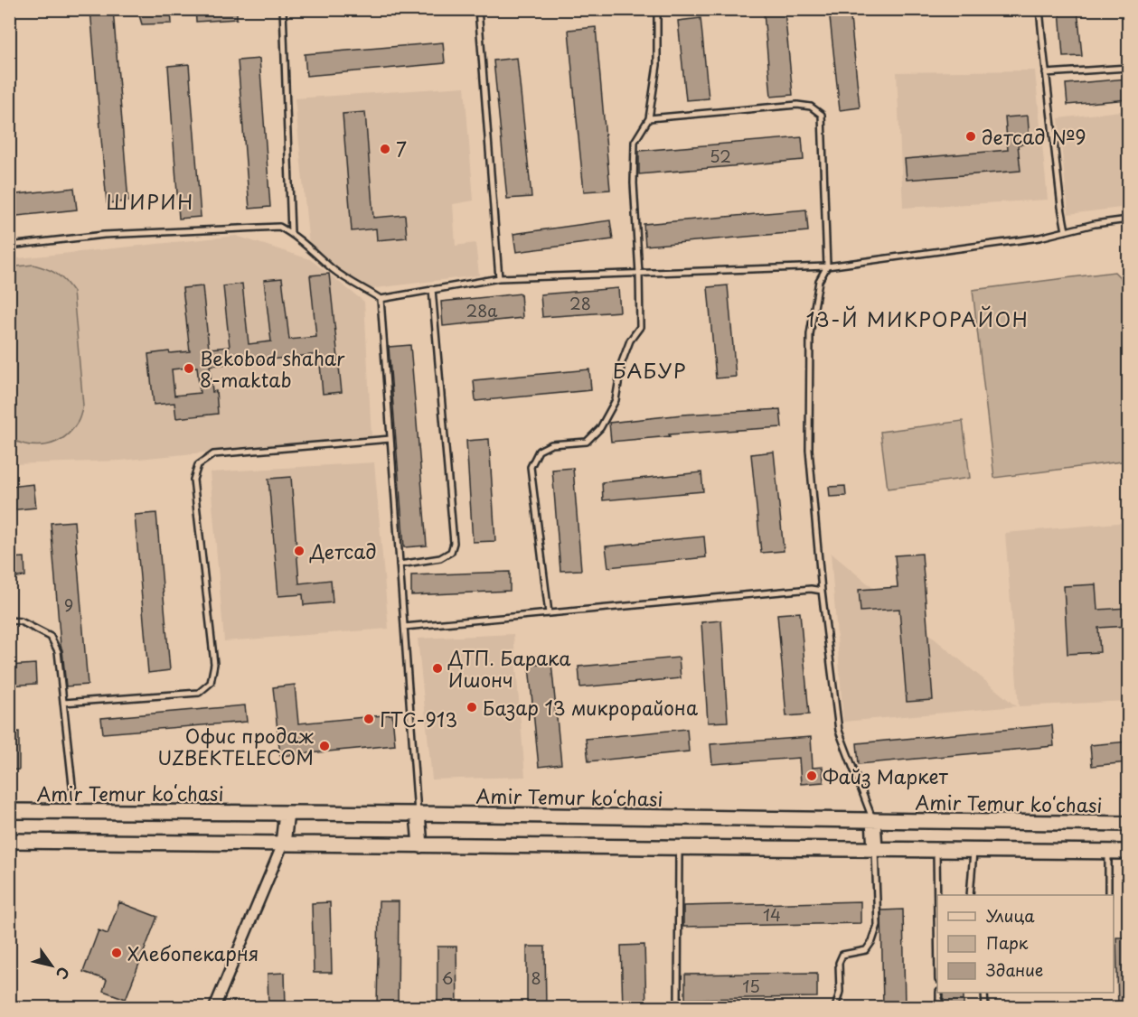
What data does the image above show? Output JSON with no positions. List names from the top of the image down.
{
  "streets": {
    "street": ["Amir Temur koʻchasi"]
  },
  "districts": ["ШИРИН", "13-Й МИКРОРАЙОН", "БАБУР"],
  "places": [
    "детсад №9",
    "7",
    "Bekobod shahar 8-maktab",
    "Детсад",
    "ДТП. Барака Ишонч",
    "Базар 13 микрорайона",
    "ГТС-913",
    "Офис продаж UZBEKTELECOM",
    "Файз Маркет",
    "Хлебопекарня"
  ],
  "house_numbers": [
    "52",
    "28",
    "28а",
    "9",
    "14",
    "6",
    "8",
    "15"
  ],
  "legend": ["Улица", "Парк", "Здание"],
  "north": "bottom right"
}
